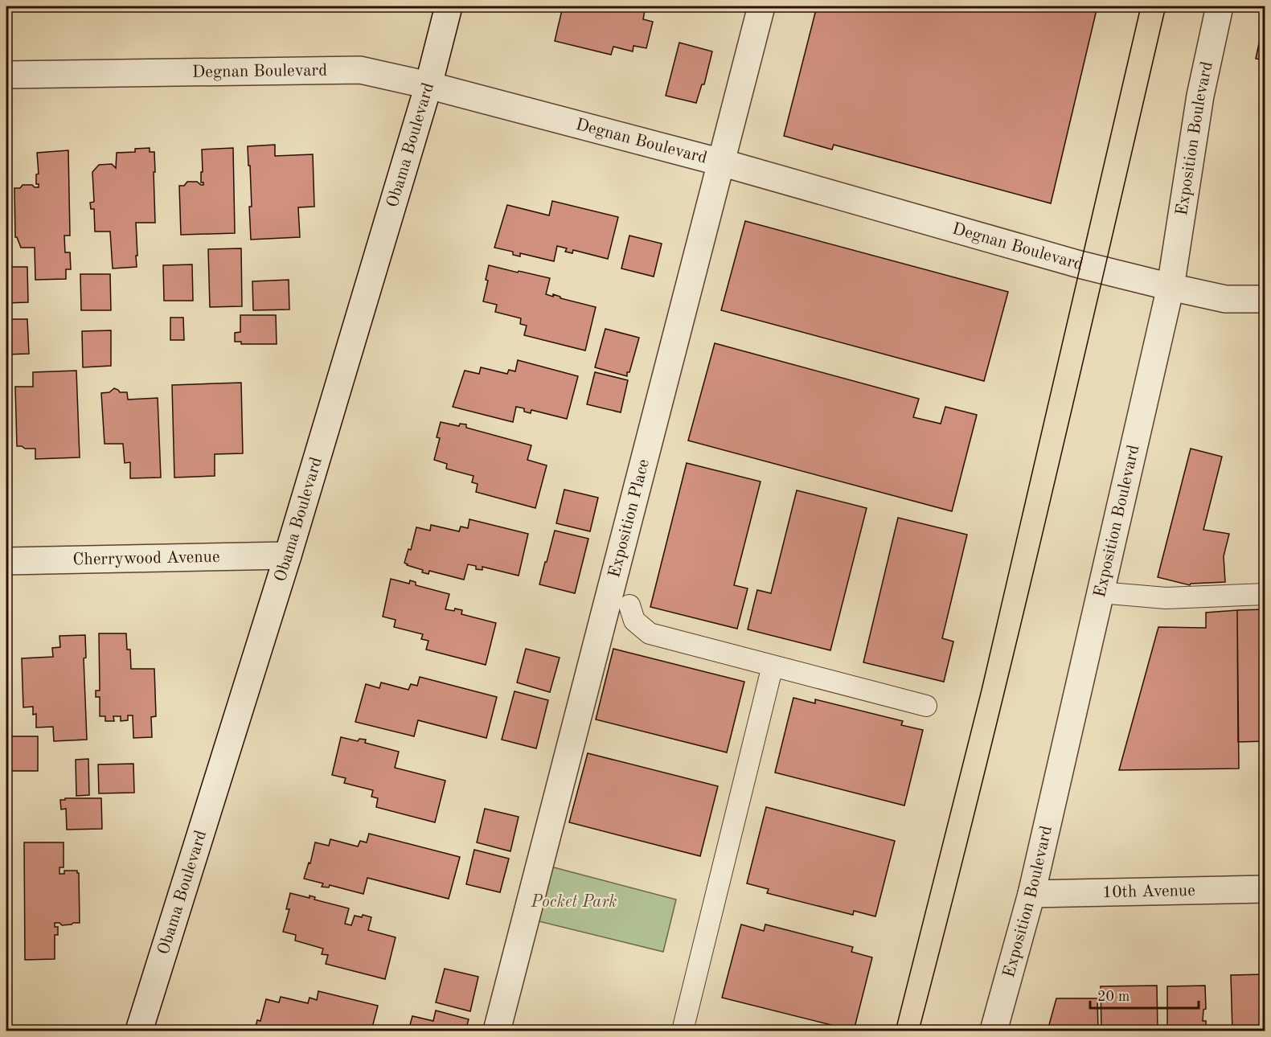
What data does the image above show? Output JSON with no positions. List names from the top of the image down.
{
  "streets": {
    "street": [
      "Degnan Boulevard",
      "Exposition Boulevard",
      "Obama Boulevard",
      "Exposition Place",
      "Cherrywood Avenue",
      "10th Avenue"
    ]
  },
  "crossings": [
    ["Degnan Boulevard", "Exposition Boulevard"],
    ["Degnan Boulevard", "Obama Boulevard"],
    ["Degnan Boulevard", "Exposition Place"],
    ["Exposition Boulevard", "10th Avenue"],
    ["Obama Boulevard", "Cherrywood Avenue"]
  ],
  "parks": ["Pocket Park"],
  "scale_bar": "20 m"
}
